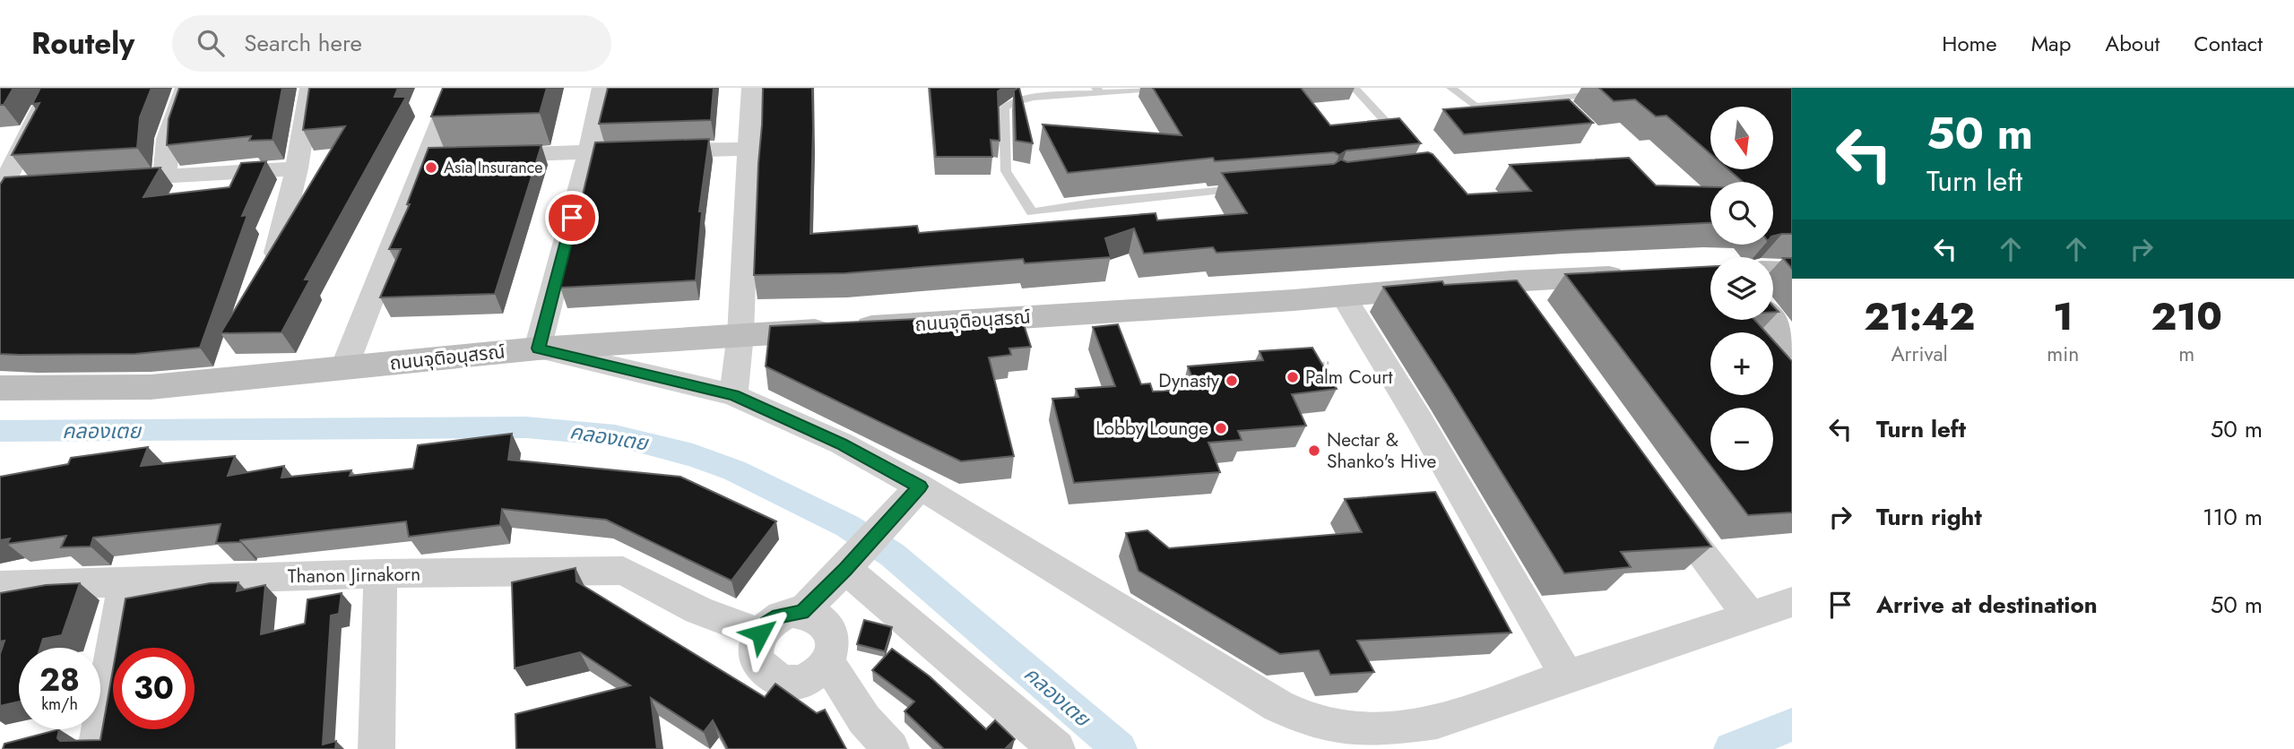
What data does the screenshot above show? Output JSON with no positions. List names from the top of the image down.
{
  "streets": {
    "street": ["ถนนจุติอนุสรณ์", "Thanon Jirnakorn"]
  },
  "water": ["คลองเตย"],
  "places": [
    "Asia Insurance",
    "Palm Court",
    "Dynasty",
    "Lobby Lounge",
    "Nectar & Shanko's Hive"
  ],
  "north": "bottom",
  "page": {
    "header": "Routely",
    "search": "Search here",
    "nav": [
      "Home",
      "Map",
      "About",
      "Contact"
    ],
    "turn": ["50 m", "Turn left"],
    "map_buttons": ["+", "−"],
    "eta": [
      "21:42",
      "Arrival",
      "1",
      "min",
      "210",
      "m"
    ],
    "list": [
      {
        "name": "Turn left",
        "value": "50 m"
      },
      {
        "name": "Turn right",
        "value": "110 m"
      },
      {
        "name": "Arrive at destination",
        "value": "50 m"
      }
    ],
    "speed": "28 km/h",
    "limit": "30"
  }
}
